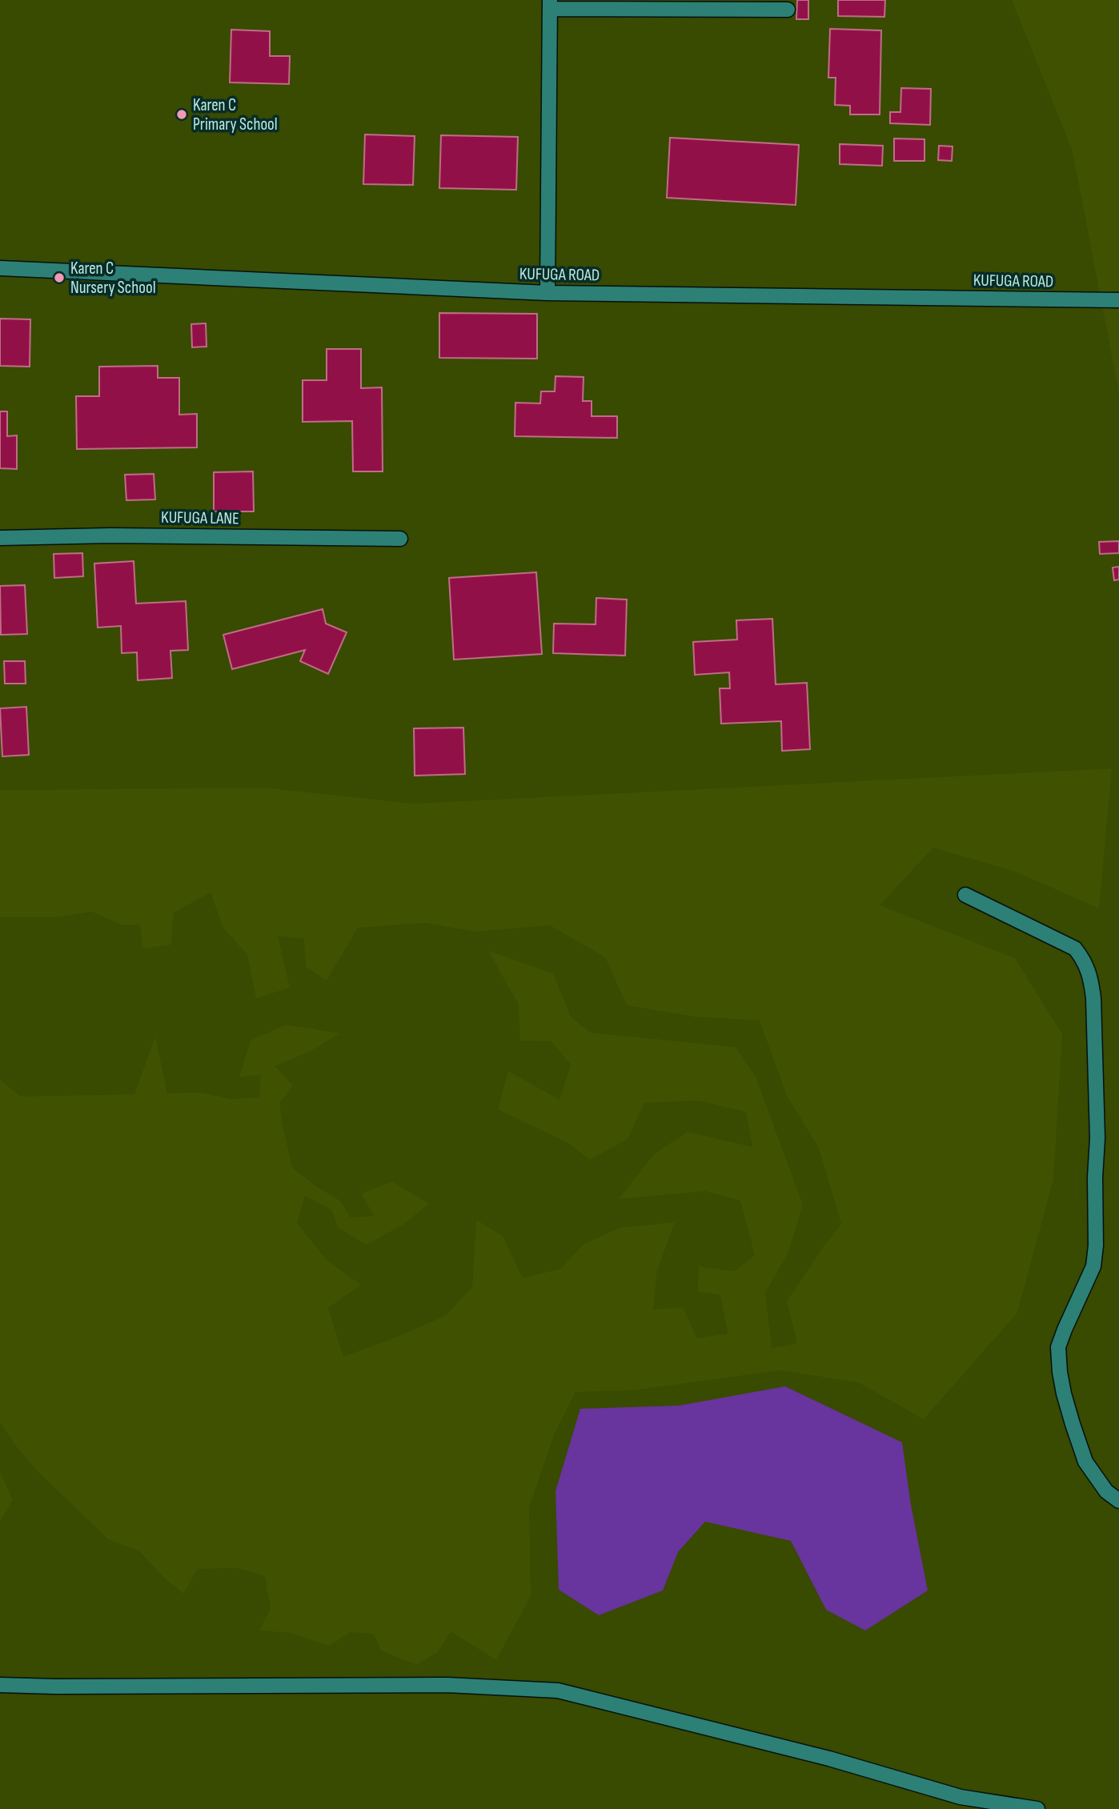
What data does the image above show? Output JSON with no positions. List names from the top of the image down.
{
  "streets": {
    "street": ["KUFUGA ROAD", "KUFUGA LANE"]
  },
  "places": ["Karen C Primary School", "Karen C Nursery School"]
}
